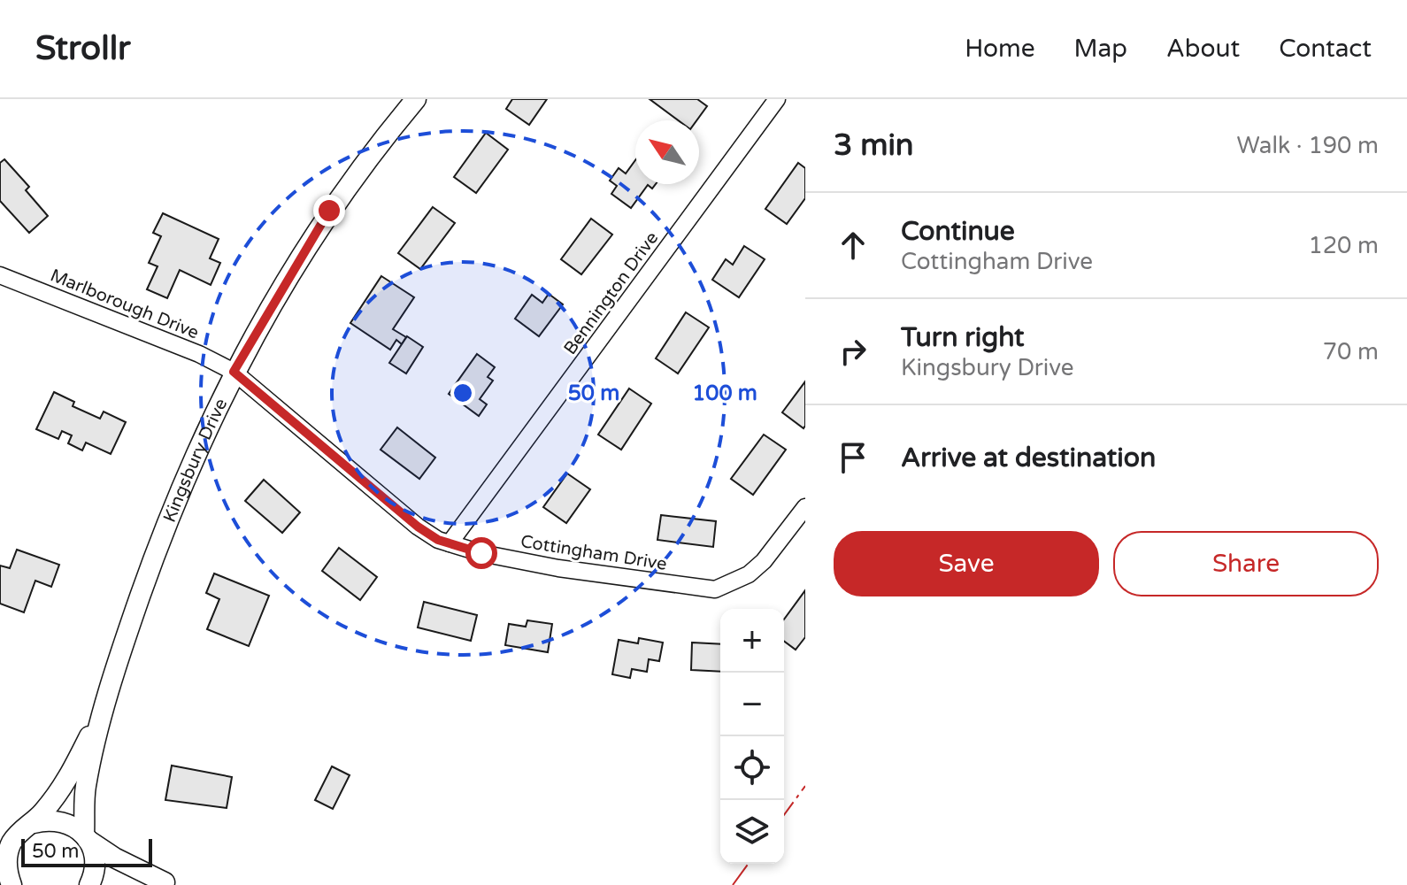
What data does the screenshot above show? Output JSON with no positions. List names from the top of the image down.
{
  "streets": {
    "street": [
      "Bennington Drive",
      "Marlborough Drive",
      "Kingsbury Drive",
      "Cottingham Drive"
    ]
  },
  "crossings": [
    ["Bennington Drive", "Cottingham Drive"],
    ["Marlborough Drive", "Kingsbury Drive"],
    ["Marlborough Drive", "Cottingham Drive"],
    ["Kingsbury Drive", "Cottingham Drive"]
  ],
  "scale_bar": "50 m",
  "north": "top left",
  "page": {
    "header": "Strollr",
    "nav": [
      "Home",
      "Map",
      "About",
      "Contact"
    ],
    "heading": ["3 min", "Walk · 190 m"],
    "list": [
      ["Continue", "Cottingham Drive", "120 m"],
      ["Turn right", "Kingsbury Drive", "70 m"],
      "Arrive at destination"
    ],
    "buttons": ["Save", "Share"],
    "map_buttons": ["+", "−"],
    "scale": "50 m"
  },
  "rings": ["50 m", "100 m"]
}
